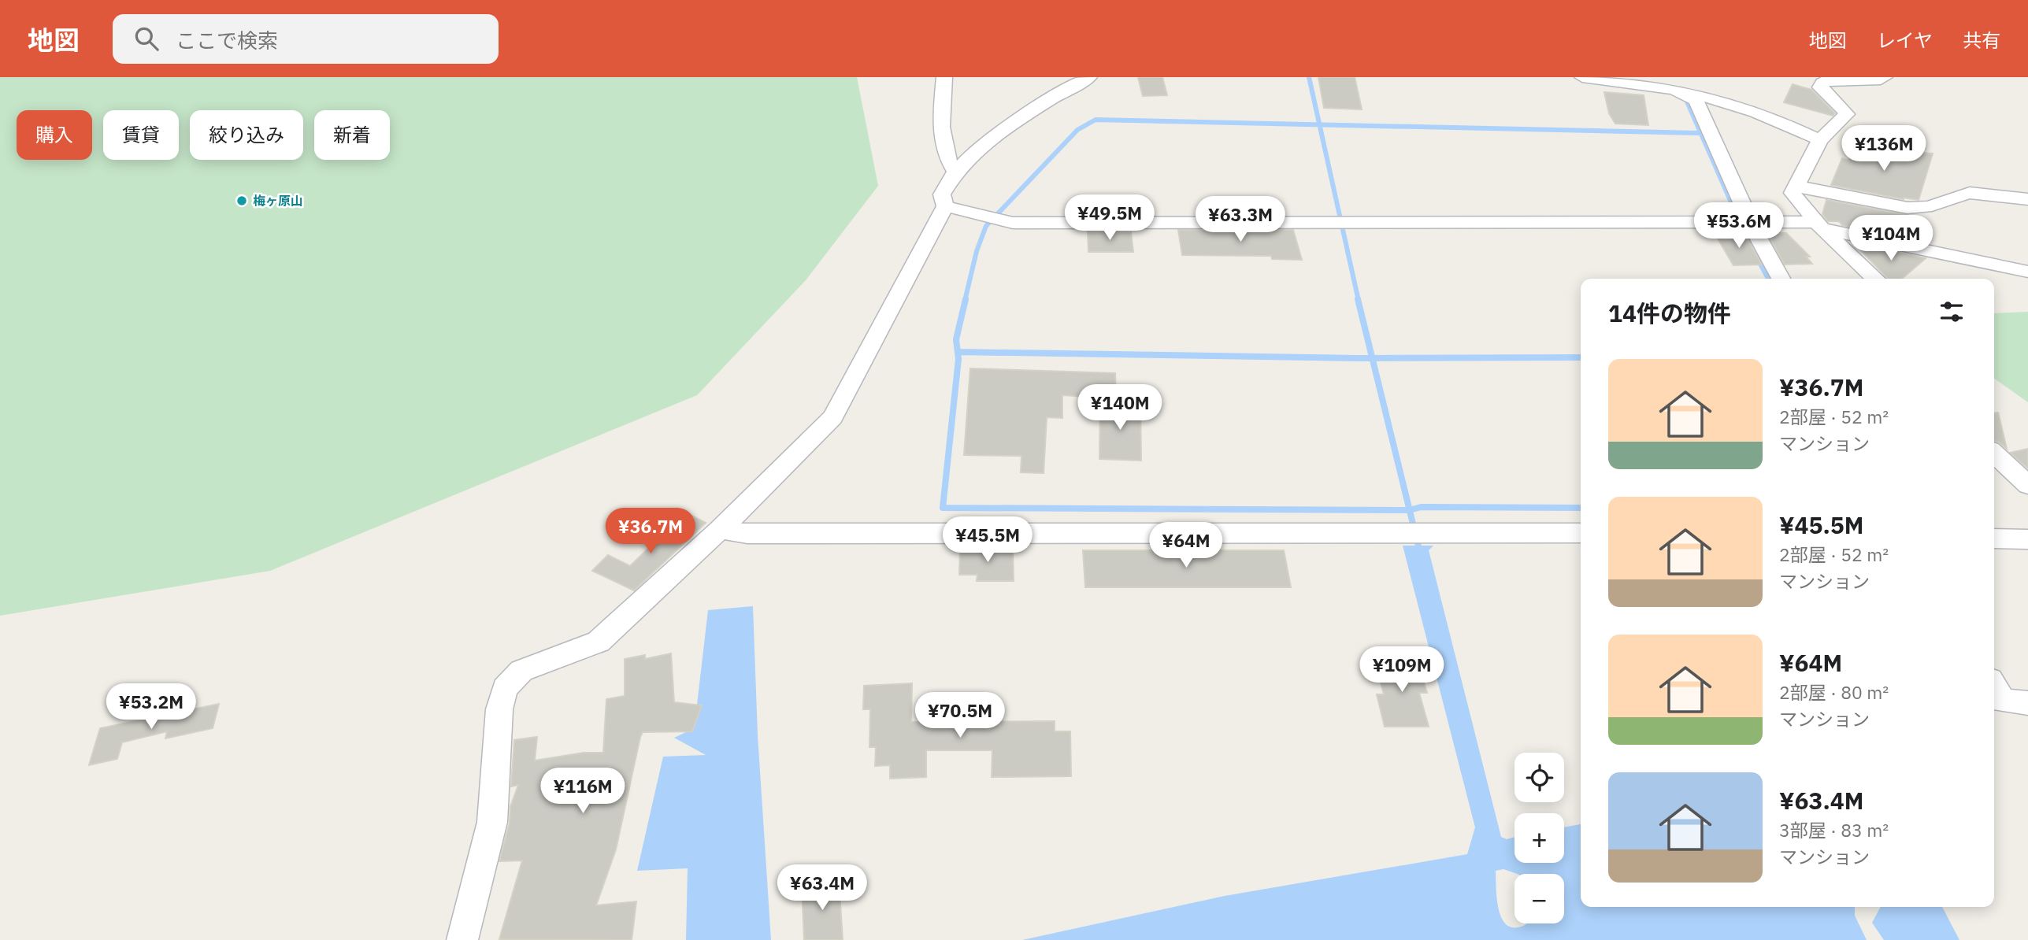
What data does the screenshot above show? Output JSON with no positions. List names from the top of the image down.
{
  "places": ["梅ヶ原山"],
  "page": {
    "header": "地図",
    "search": "ここで検索",
    "nav": ["地図", "レイヤ", "共有"],
    "chip": [
      "購入",
      "賃貸",
      "絞り込み",
      "新着"
    ],
    "price": [
      "¥136M",
      "¥49.5M",
      "¥63.3M",
      "¥53.6M",
      "¥104M",
      "¥140M",
      "¥36.7M",
      "¥45.5M",
      "¥64M",
      "¥109M",
      "¥53.2M",
      "¥70.5M",
      "¥116M",
      "¥63.4M"
    ],
    "heading": "14件の物件",
    "list": [
      {
        "name": "¥36.7M",
        "note": "2部屋 · 52 m² · マンション"
      },
      {
        "name": "¥45.5M",
        "note": "2部屋 · 52 m² · マンション"
      },
      {
        "name": "¥64M",
        "note": "2部屋 · 80 m² · マンション"
      },
      {
        "name": "¥63.4M",
        "note": "3部屋 · 83 m² · マンション"
      }
    ],
    "map_buttons": ["+", "−"]
  }
}
